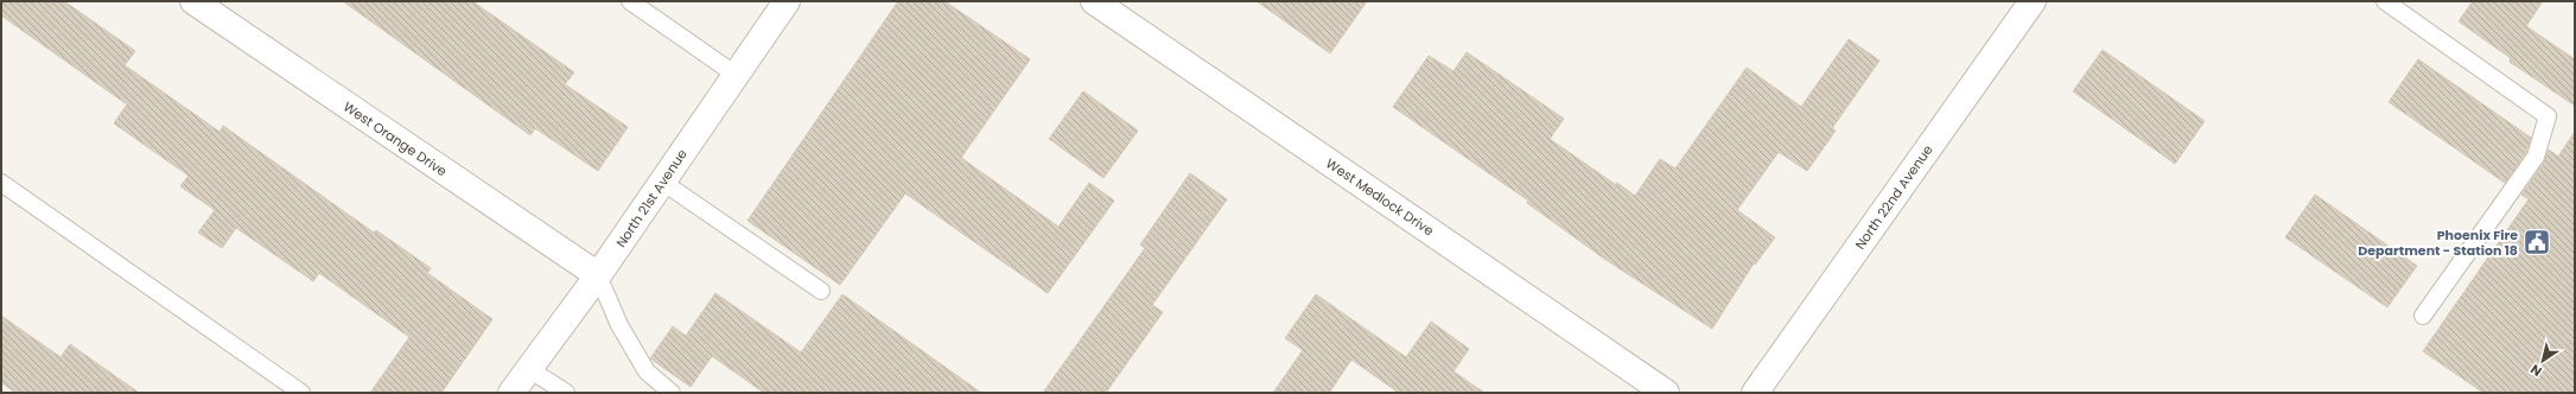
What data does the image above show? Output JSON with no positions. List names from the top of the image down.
{
  "streets": {
    "street": [
      "West Orange Drive",
      "West Medlock Drive",
      "North 22nd Avenue",
      "North 21st Avenue"
    ]
  },
  "crossings": [
    ["West Orange Drive", "North 21st Avenue"]
  ],
  "places": {
    "public building": ["Phoenix Fire Department - Station 18"]
  },
  "north": "bottom left"
}
